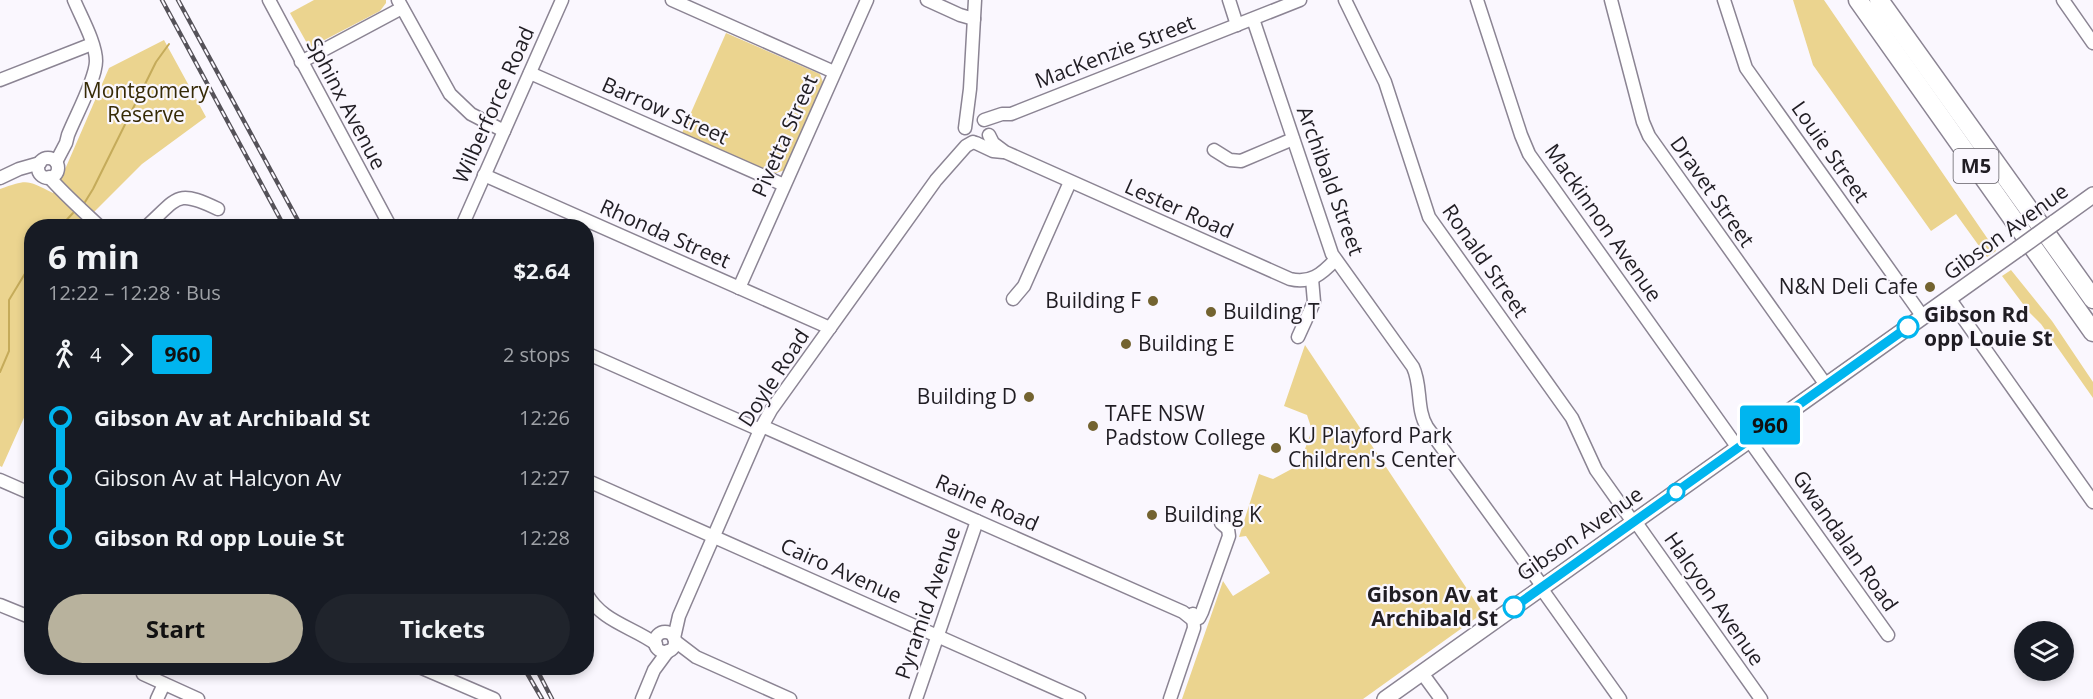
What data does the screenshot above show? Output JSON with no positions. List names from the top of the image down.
{
  "streets": {
    "highway": ["M5"],
    "main road": ["Gibson Avenue"],
    "street": [
      "MacKenzie Street",
      "Sphinx Avenue",
      "Wilberforce Road",
      "Barrow Street",
      "Pivetta Street",
      "Louie Street",
      "Archibald Street",
      "Dravet Street",
      "Lester Road",
      "Mackinnon Avenue",
      "Rhonda Street",
      "Ronald Street",
      "Doyle Road",
      "Raine Road",
      "Gwandalan Road",
      "Cairo Avenue",
      "Halcyon Avenue",
      "Pyramid Avenue"
    ]
  },
  "crossings": [
    ["MacKenzie Street", "Archibald Street"],
    ["MacKenzie Street", "Lester Road"],
    ["Wilberforce Road", "Barrow Street"],
    ["Wilberforce Road", "Rhonda Street"],
    ["Barrow Street", "Pivetta Street"],
    ["Pivetta Street", "Rhonda Street"],
    ["Louie Street", "Gibson Avenue"],
    ["Archibald Street", "Gibson Avenue"],
    ["Dravet Street", "Gibson Avenue"],
    ["Lester Road", "Doyle Road"],
    ["Mackinnon Avenue", "Gibson Avenue"],
    ["Mackinnon Avenue", "Gwandalan Road"],
    ["Gibson Avenue", "Ronald Street"],
    ["Gibson Avenue", "Gwandalan Road"],
    ["Gibson Avenue", "Halcyon Avenue"],
    ["Rhonda Street", "Doyle Road"],
    ["Ronald Street", "Halcyon Avenue"],
    ["Doyle Road", "Raine Road"],
    ["Doyle Road", "Cairo Avenue"],
    ["Raine Road", "Pyramid Avenue"],
    ["Cairo Avenue", "Pyramid Avenue"]
  ],
  "parks": ["Montgomery Reserve"],
  "places": [
    "N&N Deli Cafe",
    "Building F",
    "Building T",
    "Gibson Rd opp Louie St",
    "Building E",
    "Building D",
    "TAFE NSW Padstow College",
    "KU Playford Park Children's Center",
    "Building K",
    "Gibson Av at Archibald St"
  ],
  "lines": ["bus line 960"],
  "page": {
    "on_map": "960",
    "heading": ["6 min", "12:22 – 12:28 · Bus", "$2.64"],
    "legs": ["4", "960", "2 stops"],
    "list": [
      {
        "name": "Gibson Av at Archibald St",
        "value": "12:26"
      },
      {
        "name": "Gibson Av at Halcyon Av",
        "value": "12:27"
      },
      {
        "name": "Gibson Rd opp Louie St",
        "value": "12:28"
      }
    ],
    "buttons": ["Start", "Tickets"]
  }
}
